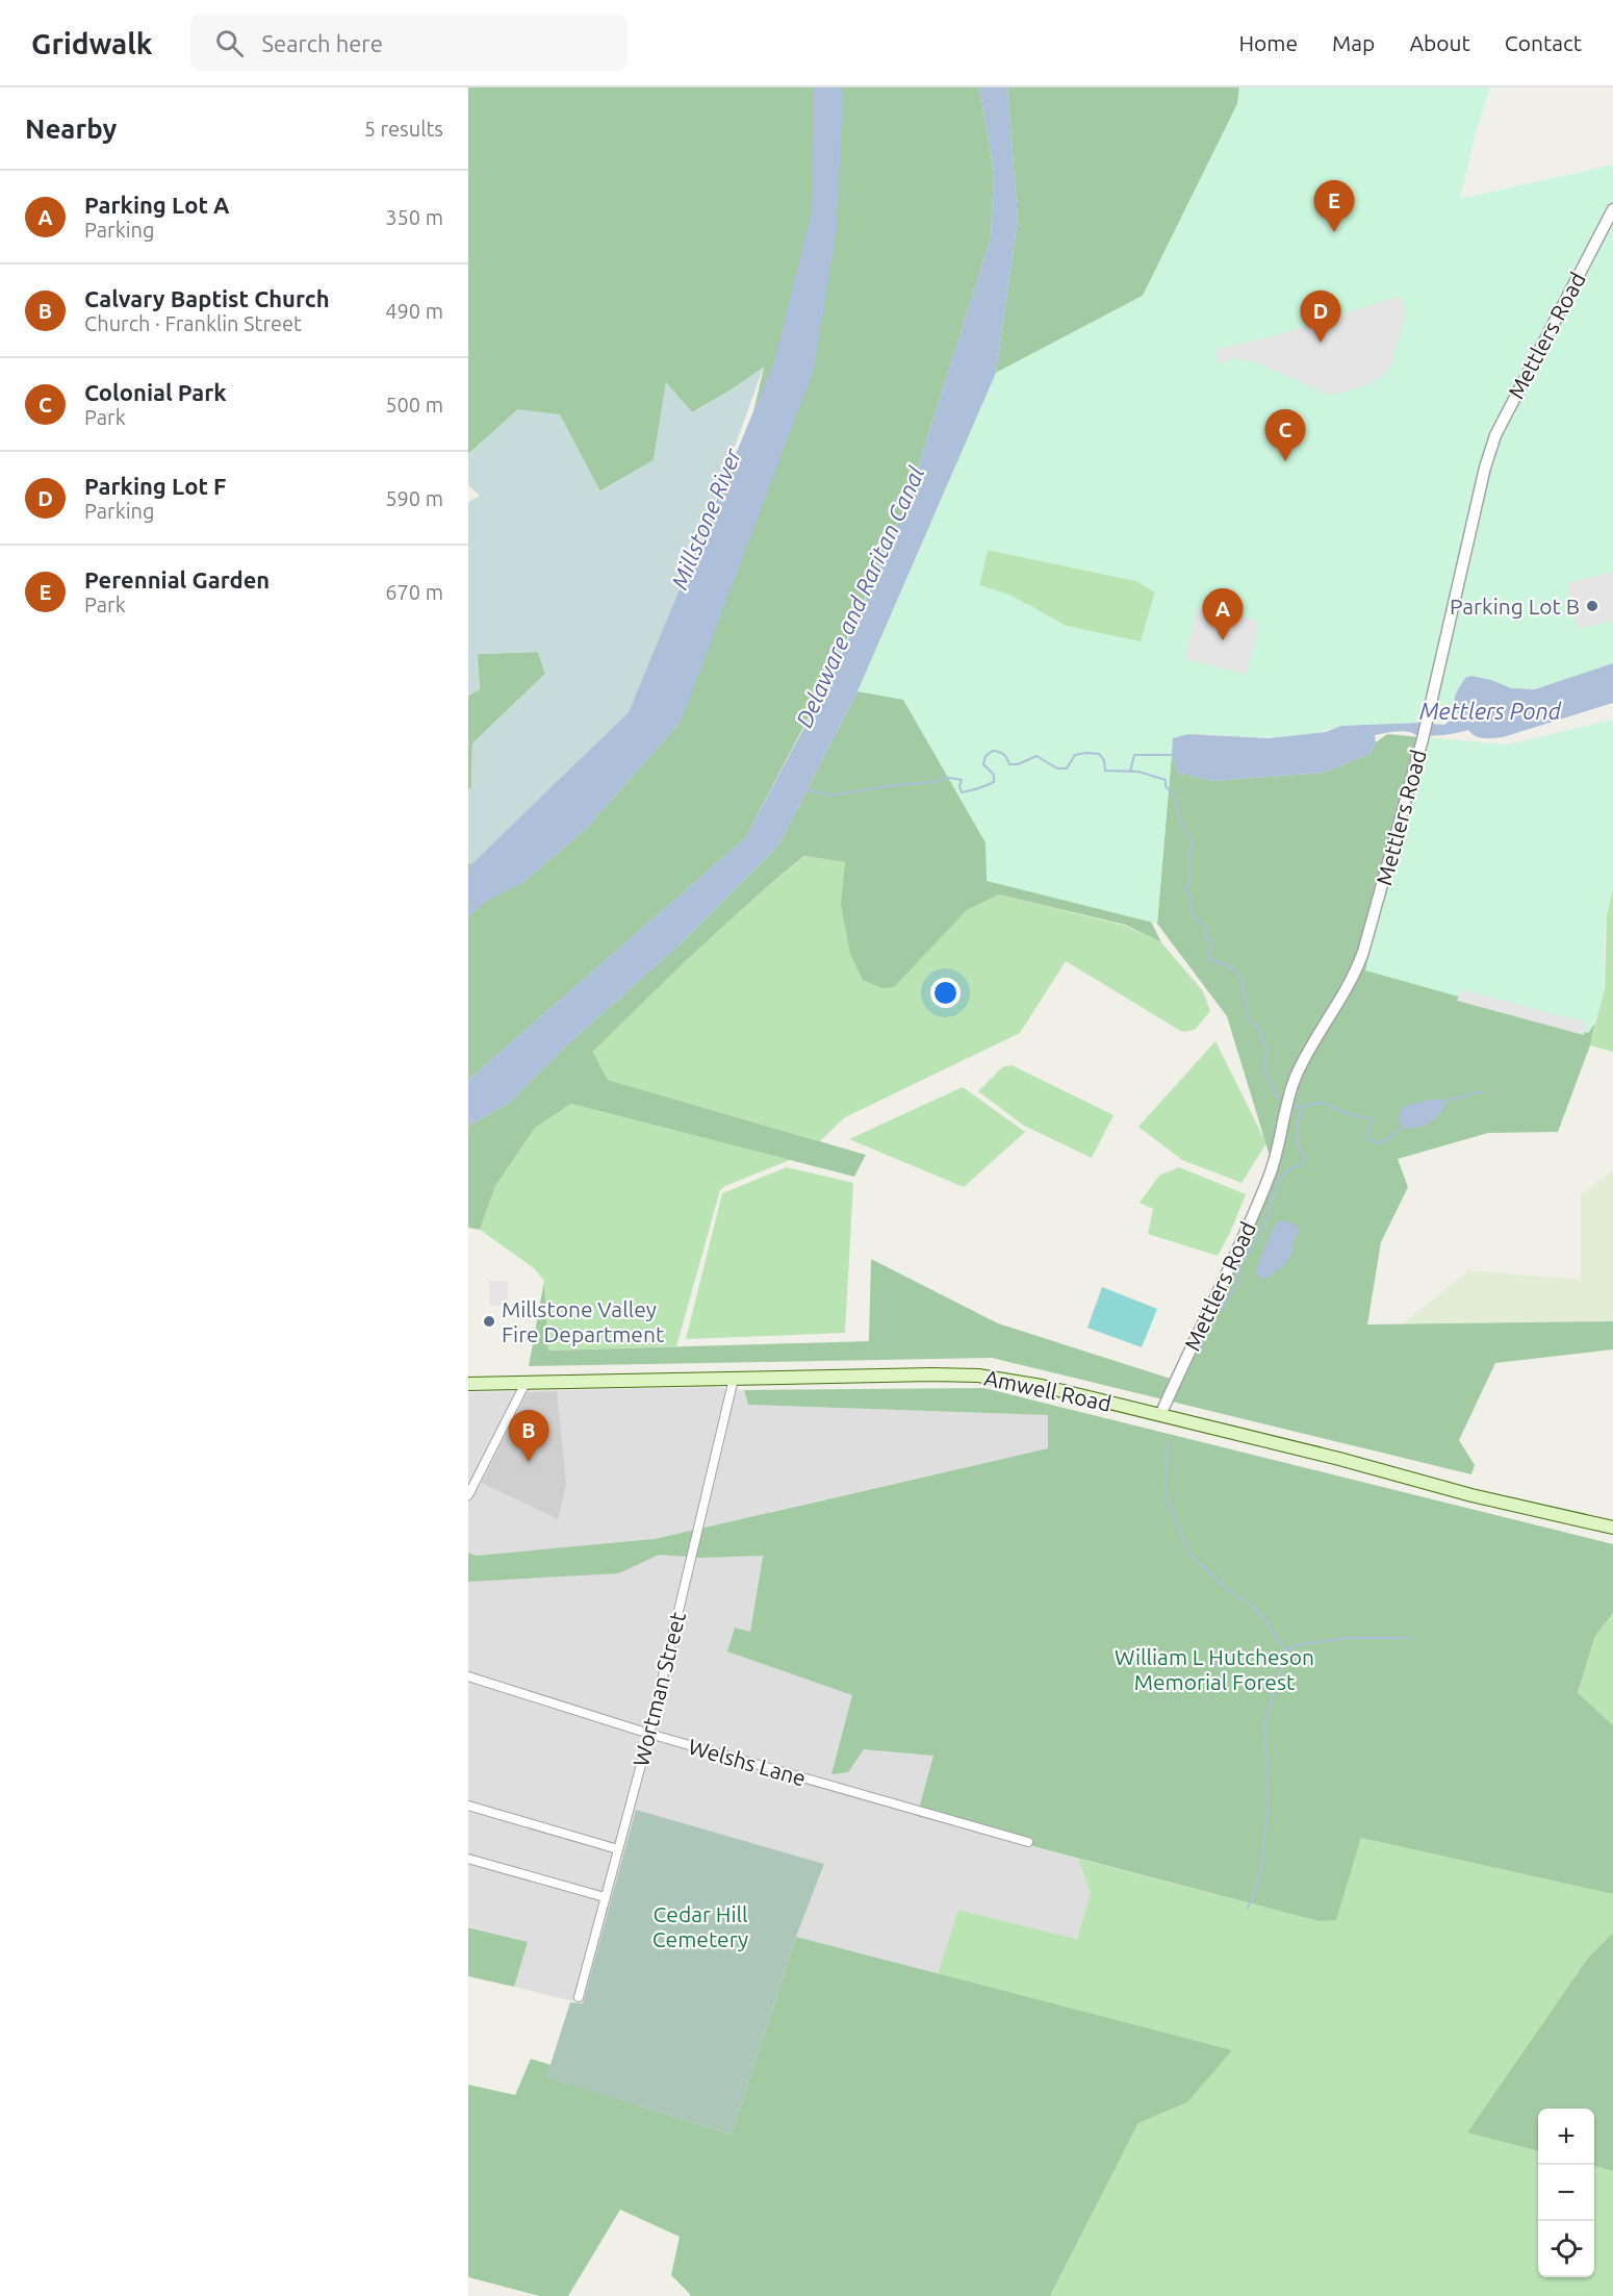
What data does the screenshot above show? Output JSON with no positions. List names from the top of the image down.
{
  "streets": {
    "main road": ["Amwell Road"],
    "street": ["Mettlers Road", "Wortman Street", "Welshs Lane"]
  },
  "crossings": [
    ["Mettlers Road", "Amwell Road"],
    ["Amwell Road", "Wortman Street"],
    ["Wortman Street", "Welshs Lane"]
  ],
  "water": ["Millstone River", "Delaware and Raritan Canal", "Mettlers Pond"],
  "parks": ["William L Hutcheson Memorial Forest", "Cedar Hill Cemetery"],
  "places": ["Parking Lot B", "Millstone Valley Fire Department"],
  "page": {
    "header": "Gridwalk",
    "search": "Search here",
    "nav": [
      "Home",
      "Map",
      "About",
      "Contact"
    ],
    "heading": ["Nearby", "5 results"],
    "list": [
      {
        "mark": "A",
        "name": "Parking Lot A",
        "note": "Parking",
        "value": "350 m"
      },
      {
        "mark": "B",
        "name": "Calvary Baptist Church",
        "note": "Church · Franklin Street",
        "value": "490 m"
      },
      {
        "mark": "C",
        "name": "Colonial Park",
        "note": "Park",
        "value": "500 m"
      },
      {
        "mark": "D",
        "name": "Parking Lot F",
        "note": "Parking",
        "value": "590 m"
      },
      {
        "mark": "E",
        "name": "Perennial Garden",
        "note": "Park",
        "value": "670 m"
      }
    ],
    "pins": [
      "E",
      "D",
      "C",
      "A",
      "B"
    ],
    "map_buttons": ["+", "−"]
  }
}
